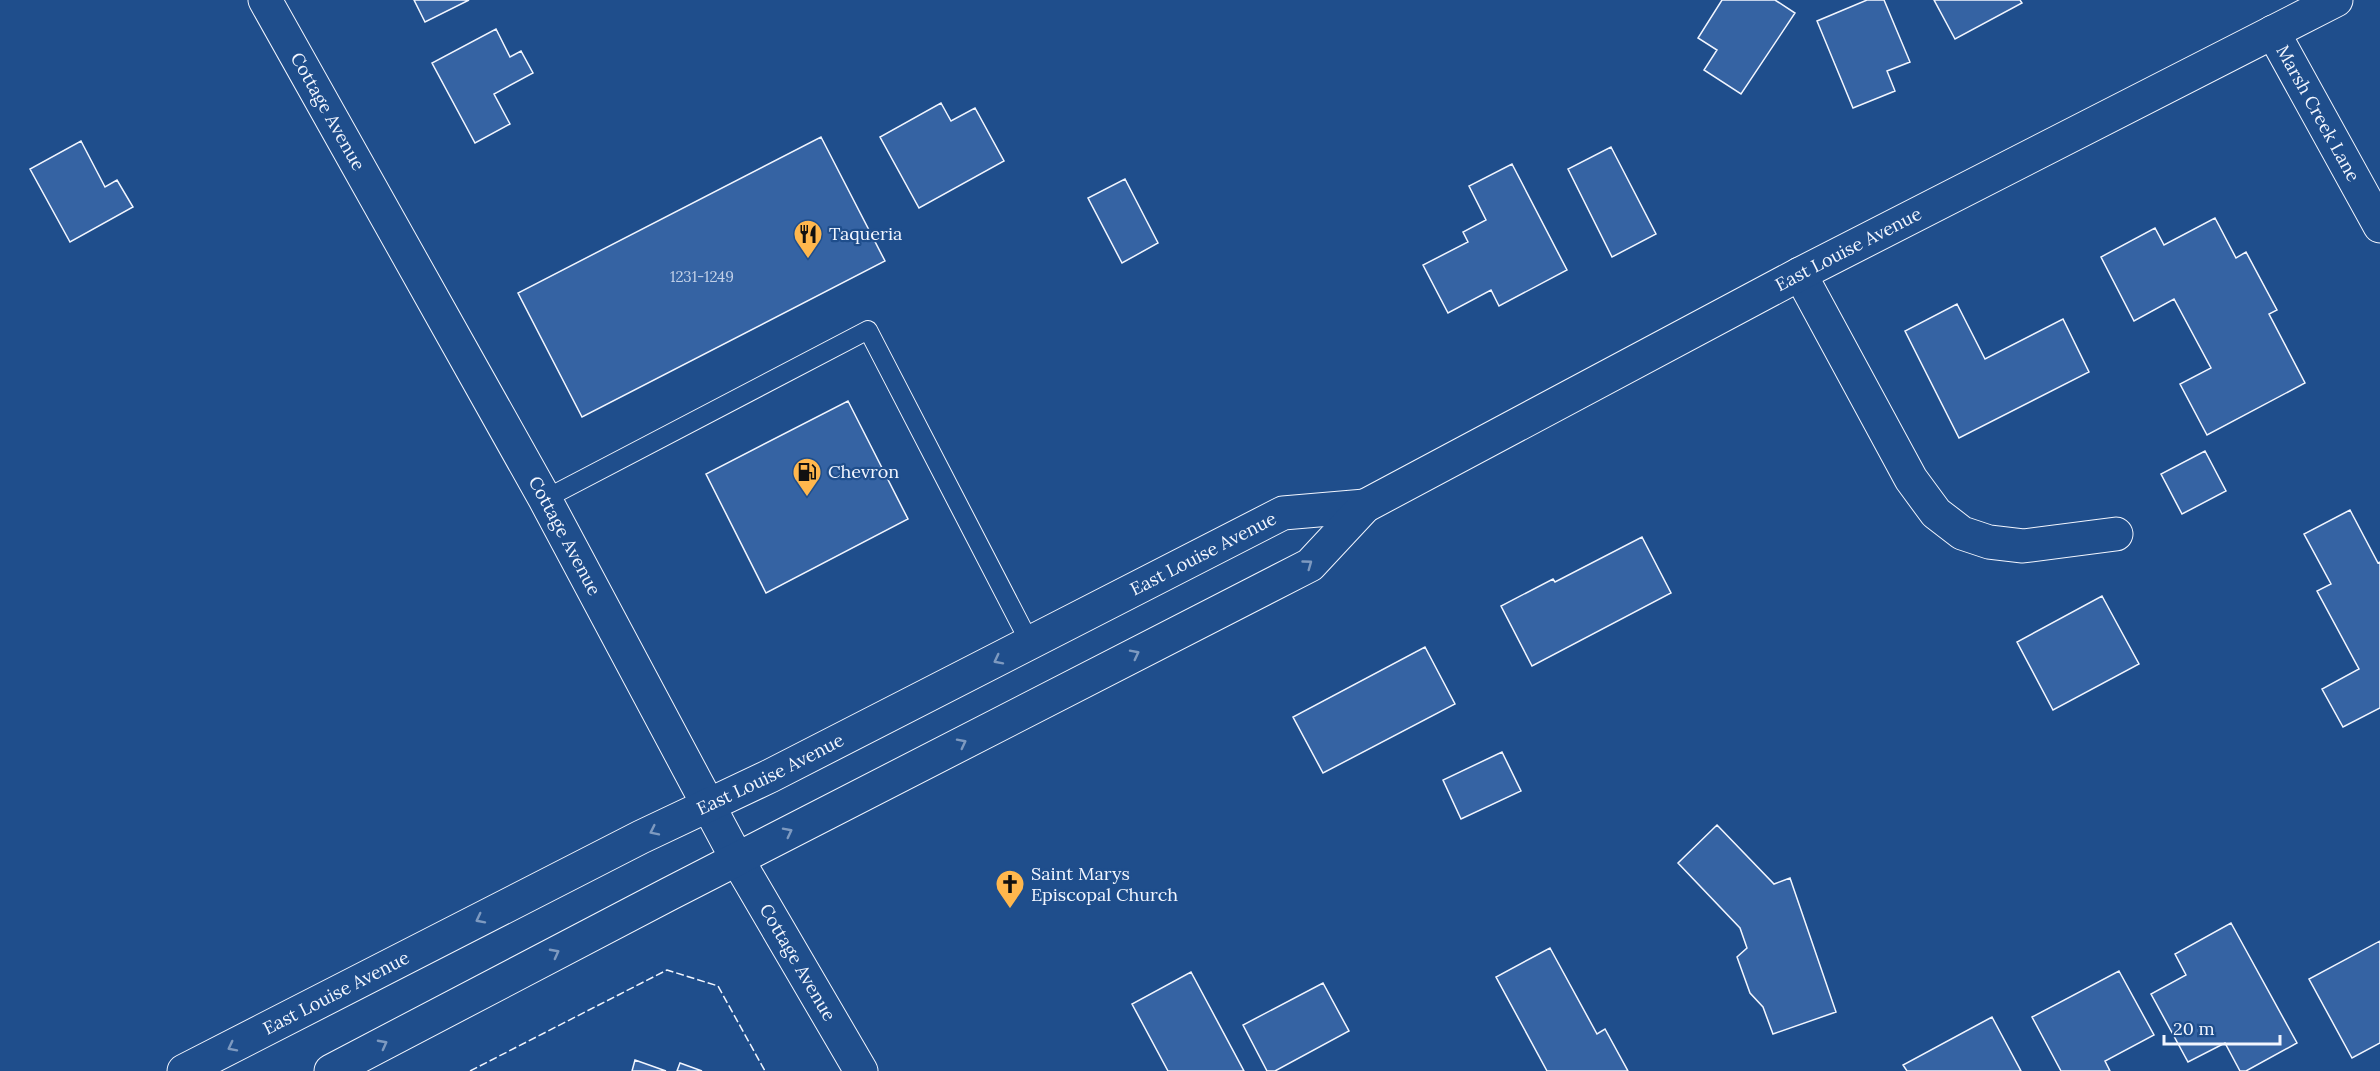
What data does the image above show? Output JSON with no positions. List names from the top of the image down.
{
  "streets": {
    "street": ["Cottage Avenue", "Marsh Creek Lane", "East Louise Avenue"]
  },
  "crossings": [
    ["Cottage Avenue", "East Louise Avenue"],
    ["Marsh Creek Lane", "East Louise Avenue"]
  ],
  "places": {
    "restaurant": ["Taqueria"],
    "fuel station": ["Chevron"],
    "church": ["Saint Marys Episcopal Church"]
  },
  "house_numbers": ["1231-1249"],
  "scale_bar": "20 m"
}
